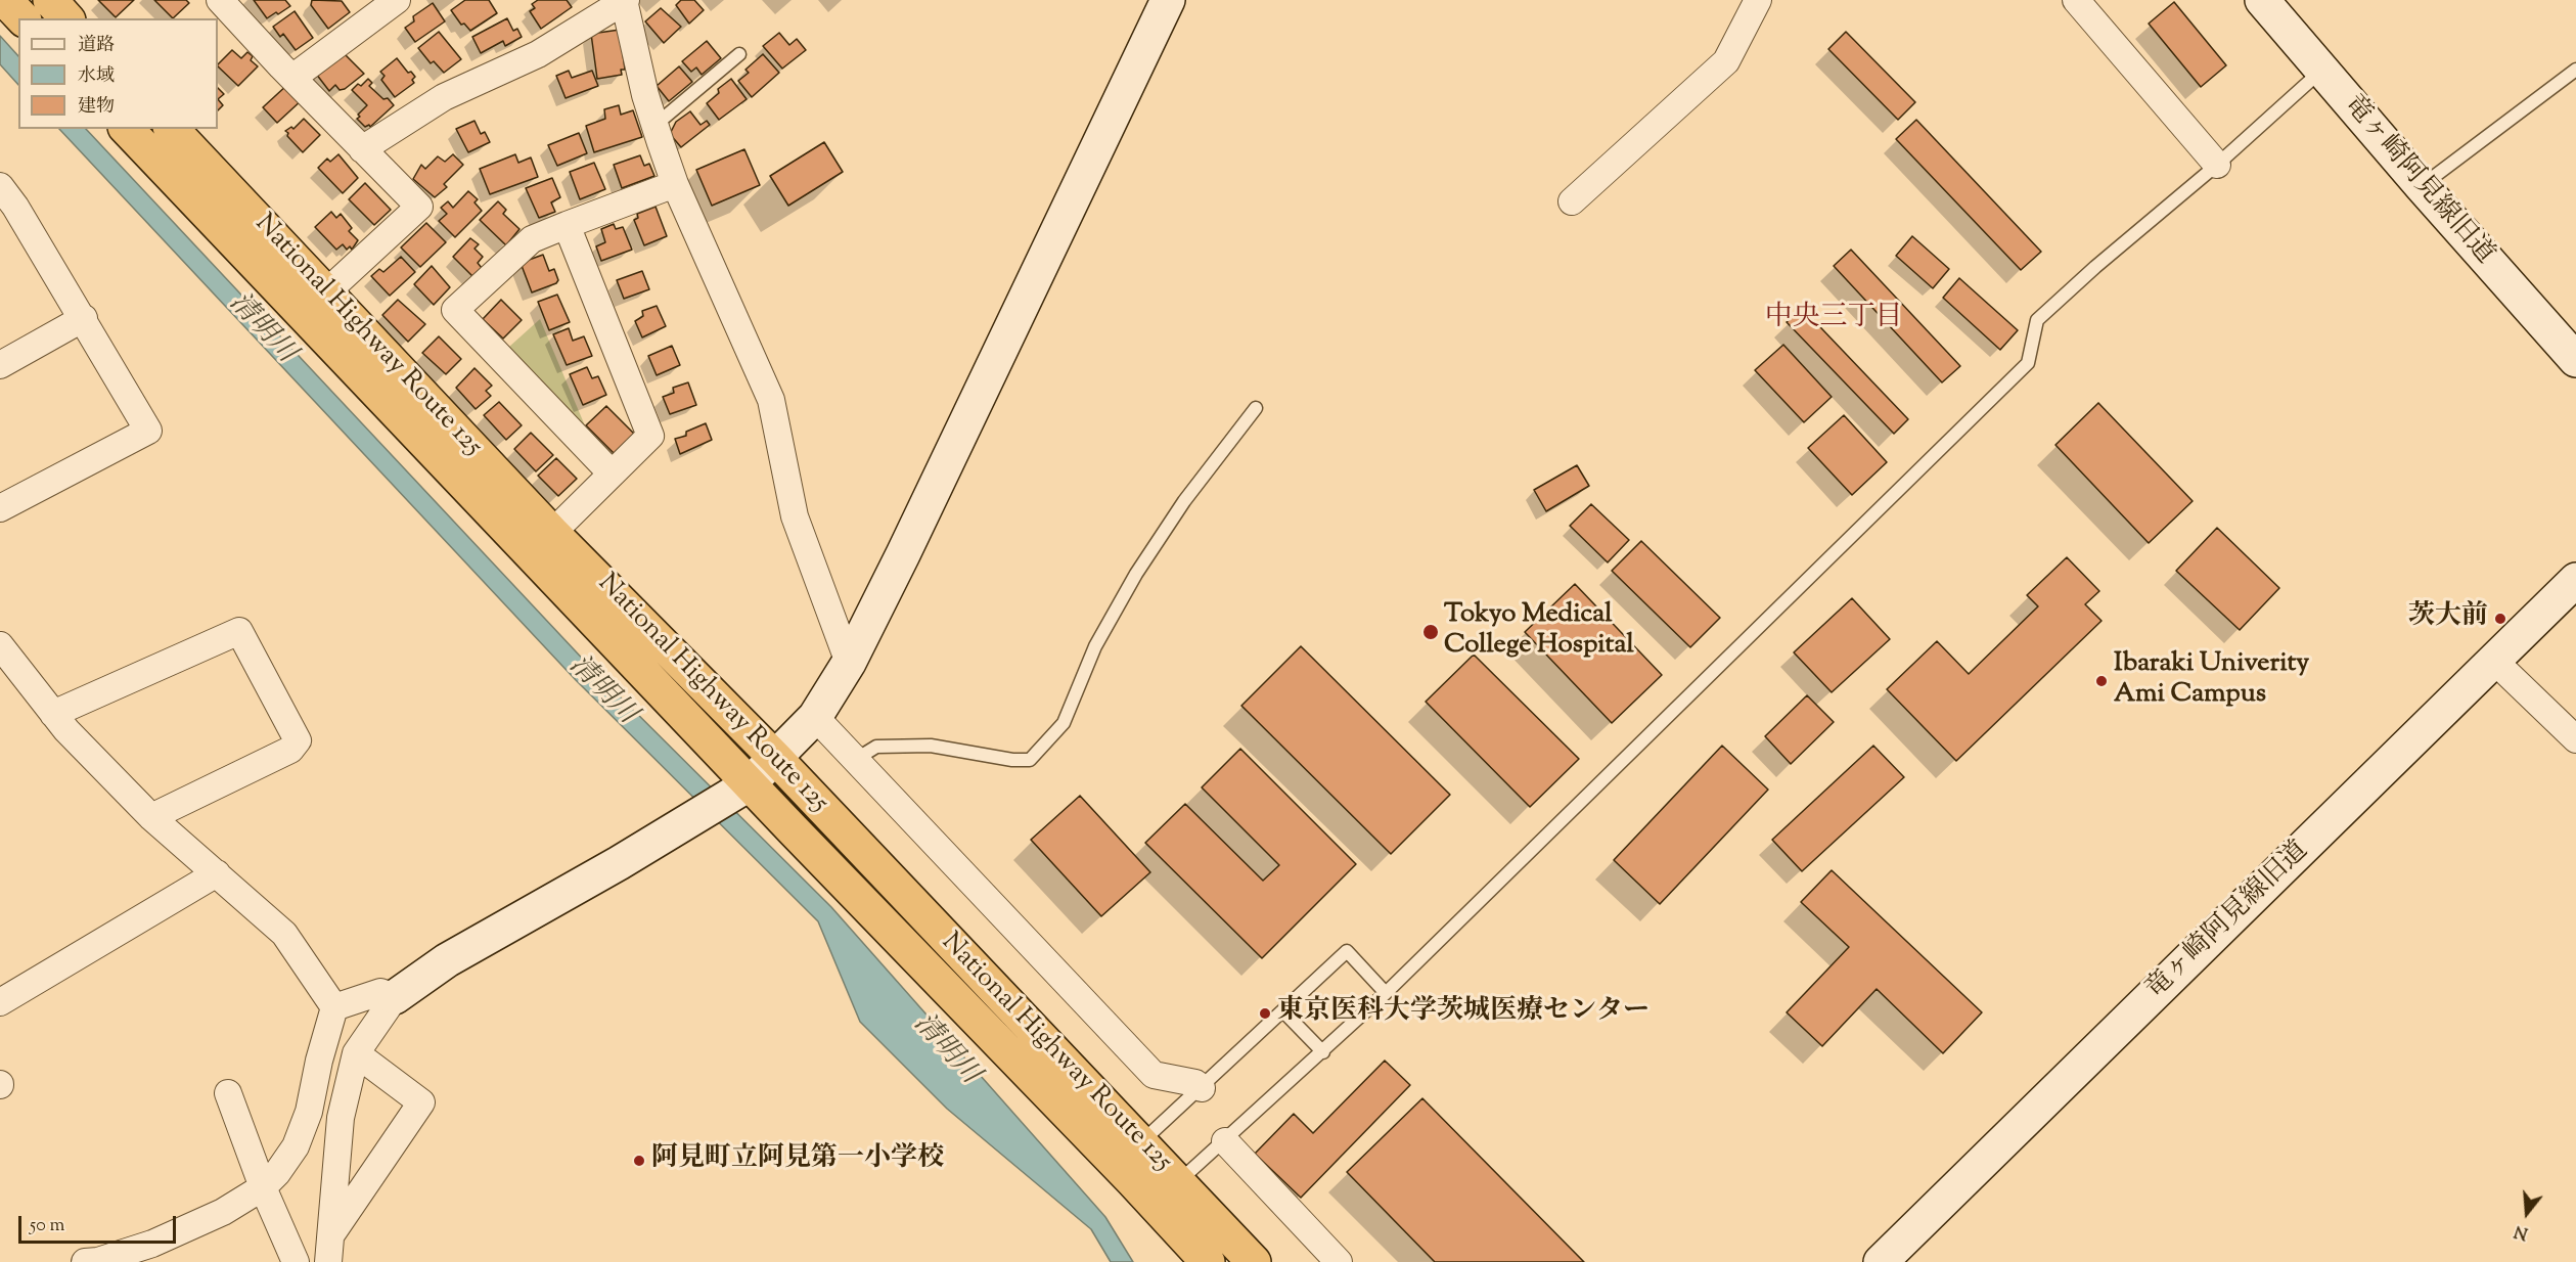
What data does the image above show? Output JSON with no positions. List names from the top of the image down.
{
  "streets": {
    "highway": ["National Highway Route 125"],
    "street": ["竜ヶ崎阿見線旧道"]
  },
  "districts": ["中央三丁目"],
  "water": ["清明川"],
  "places": [
    "茨大前",
    "Tokyo Medical College Hospital",
    "Ibaraki Univerity Ami Campus",
    "東京医科大学茨城医療センター",
    "阿見町立阿見第一小学校"
  ],
  "legend": ["道路", "水域", "建物"],
  "scale_bar": "50 m",
  "north": "bottom"
}
